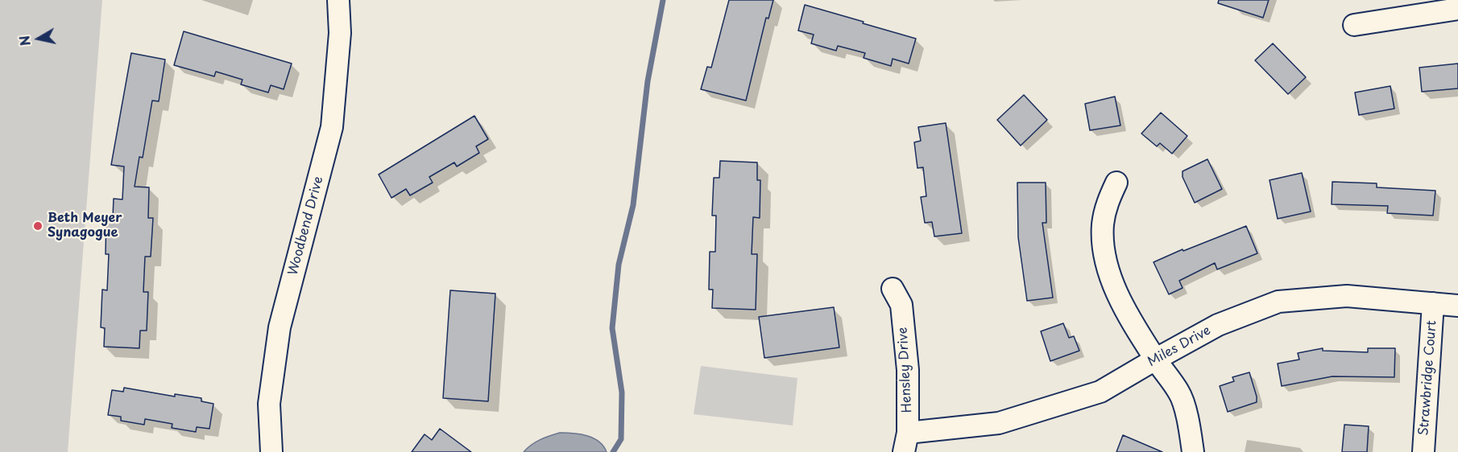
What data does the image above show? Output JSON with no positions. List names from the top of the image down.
{
  "streets": {
    "street": [
      "Woodbend Drive",
      "Miles Drive",
      "Hensley Drive",
      "Strawbridge Court"
    ]
  },
  "crossings": [
    ["Miles Drive", "Hensley Drive"],
    ["Miles Drive", "Strawbridge Court"]
  ],
  "places": ["Beth Meyer Synagogue"],
  "north": "left"
}
